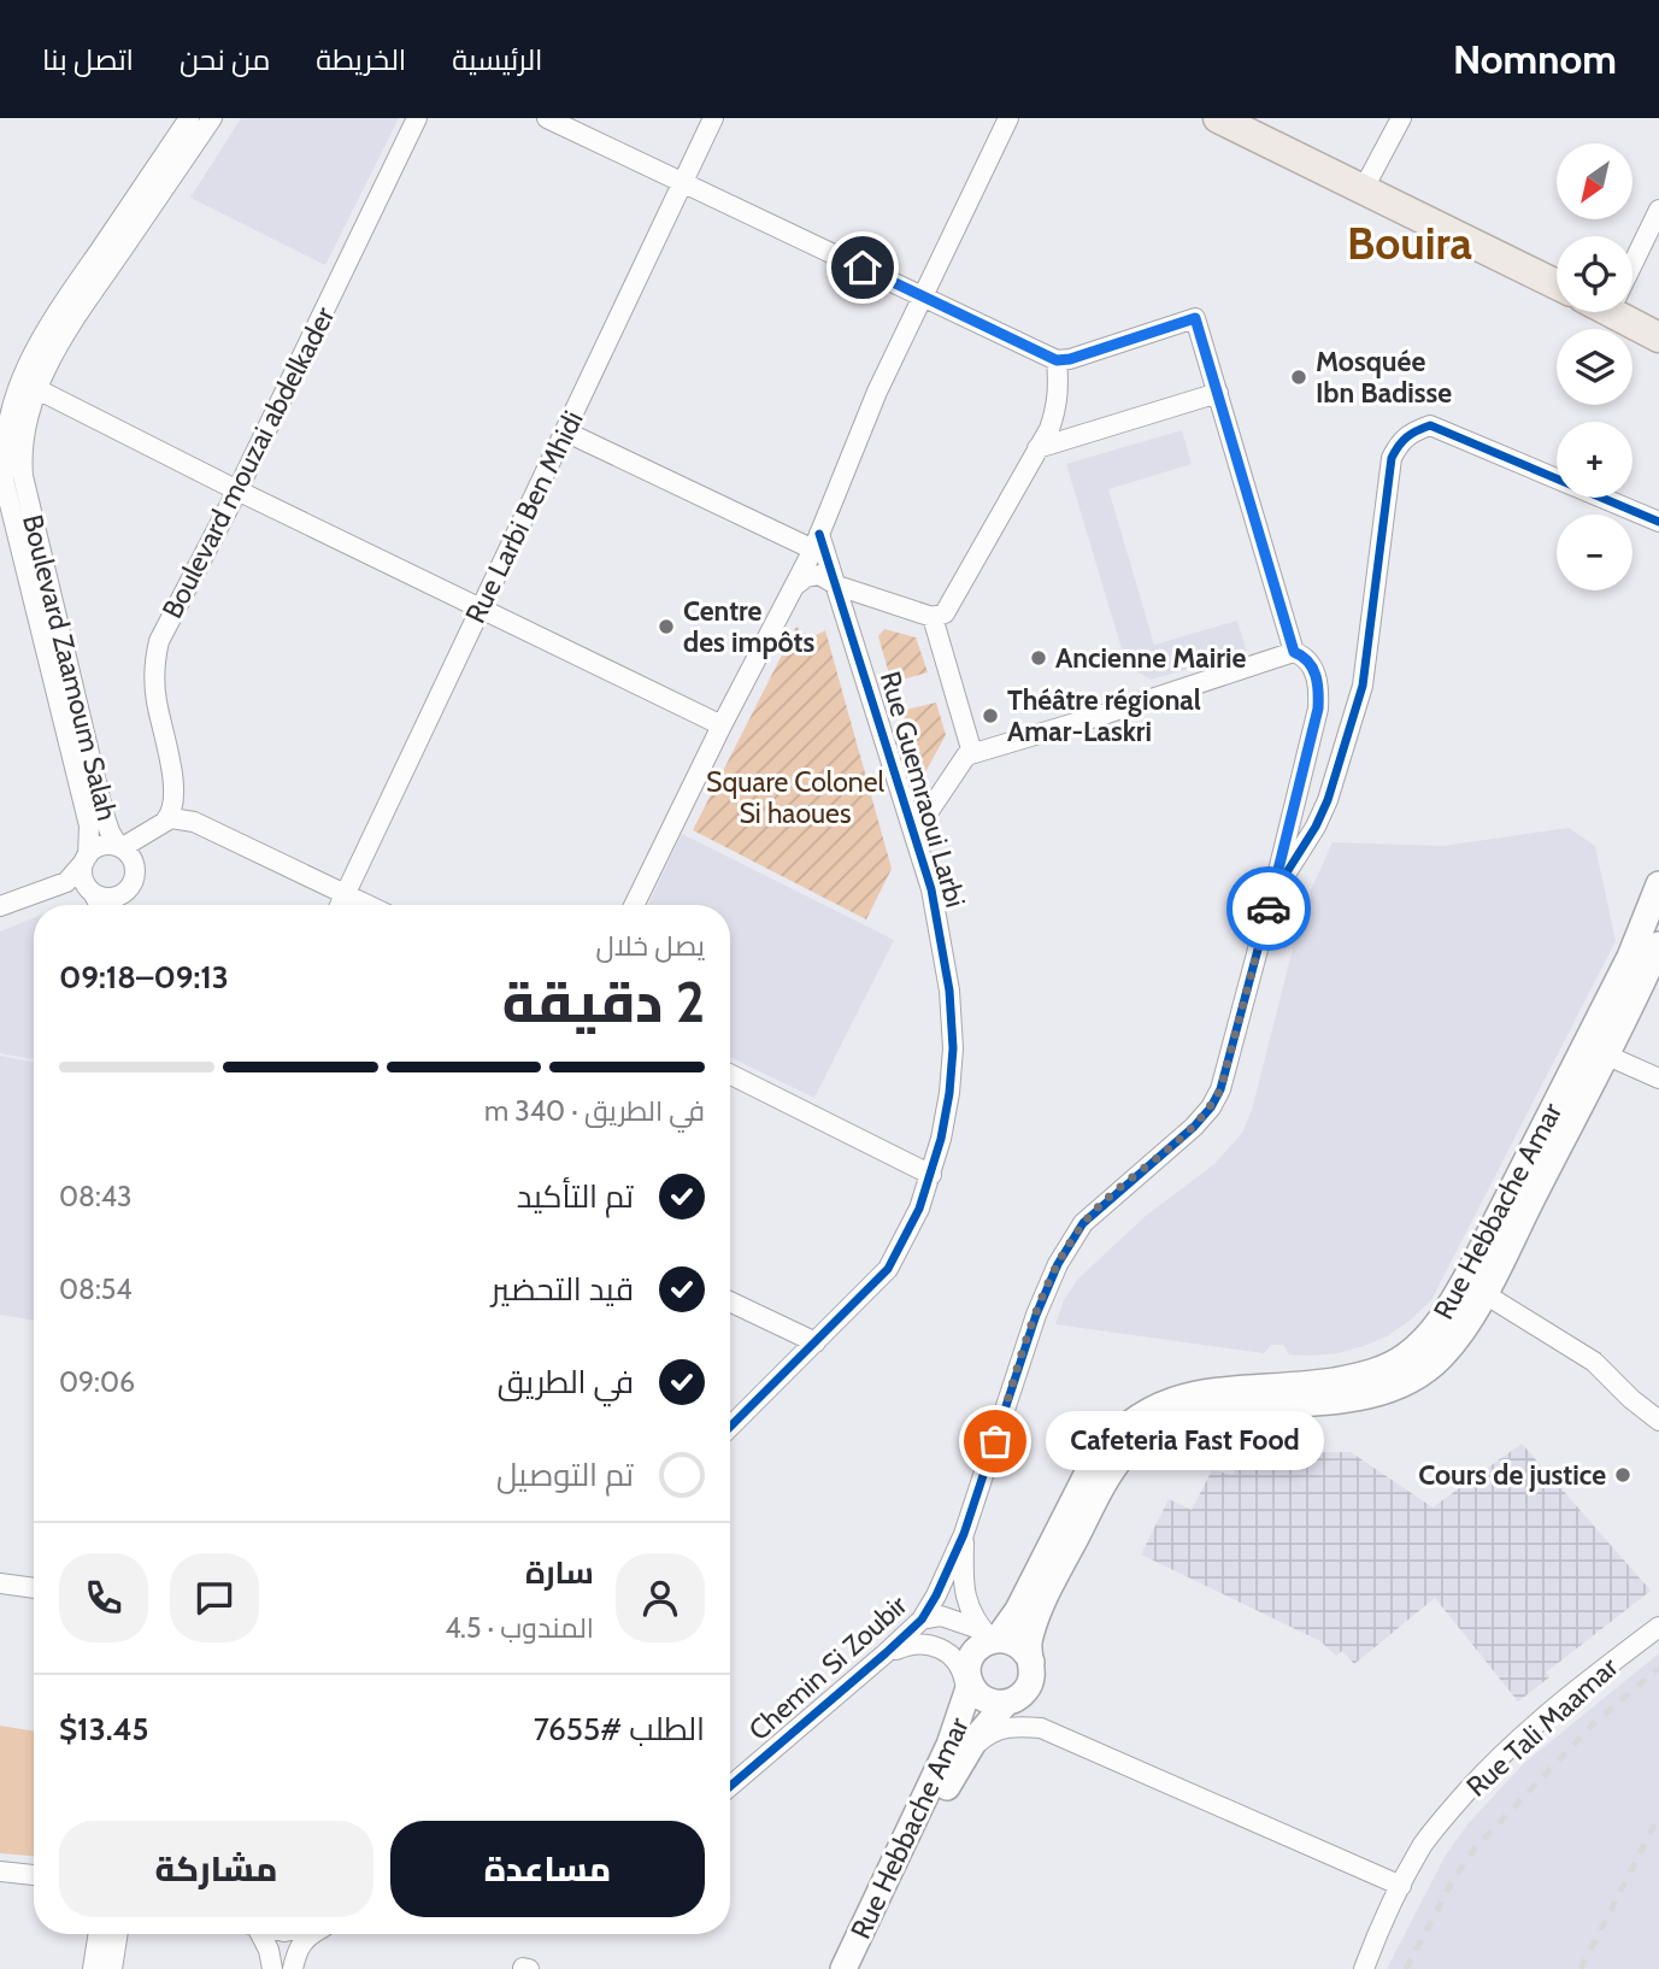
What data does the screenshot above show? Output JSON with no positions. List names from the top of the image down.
{
  "streets": {
    "main road": ["Rue Hebbache Amar"],
    "street": [
      "Boulevard mouzai abdelkader",
      "Rue Larbi Ben Mhidi",
      "Boulevard Zaamoum Salah",
      "Rue Guemraoui Larbi",
      "Chemin Si Zoubir",
      "Rue Tali Maamar"
    ]
  },
  "districts": ["Bouira"],
  "parks": ["Square Colonel Si haoues"],
  "places": [
    "Mosquée Ibn Badisse",
    "Centre des impôts",
    "Ancienne Mairie",
    "Théâtre régional Amar-Laskri",
    "Cafeteria Fast Food",
    "Cours de justice"
  ],
  "north": "bottom left",
  "page": {
    "header": "Nomnom",
    "nav": [
      "الرئيسية",
      "الخريطة",
      "من نحن",
      "اتصل بنا"
    ],
    "map_buttons": ["+", "−"],
    "heading": ["2 دقيقة", "يصل خلال", "09:13–09:18"],
    "panel": [
      "سارة",
      "المندوب · 4.5",
      "الطلب #7655",
      "$13.45"
    ],
    "bar": "في الطريق · 340 m",
    "list": [
      ["تم التأكيد", "08:43"],
      ["قيد التحضير", "08:54"],
      ["في الطريق", "09:06"],
      "تم التوصيل"
    ],
    "bubble": "Cafeteria Fast Food",
    "buttons": ["مساعدة", "مشاركة"]
  }
}
